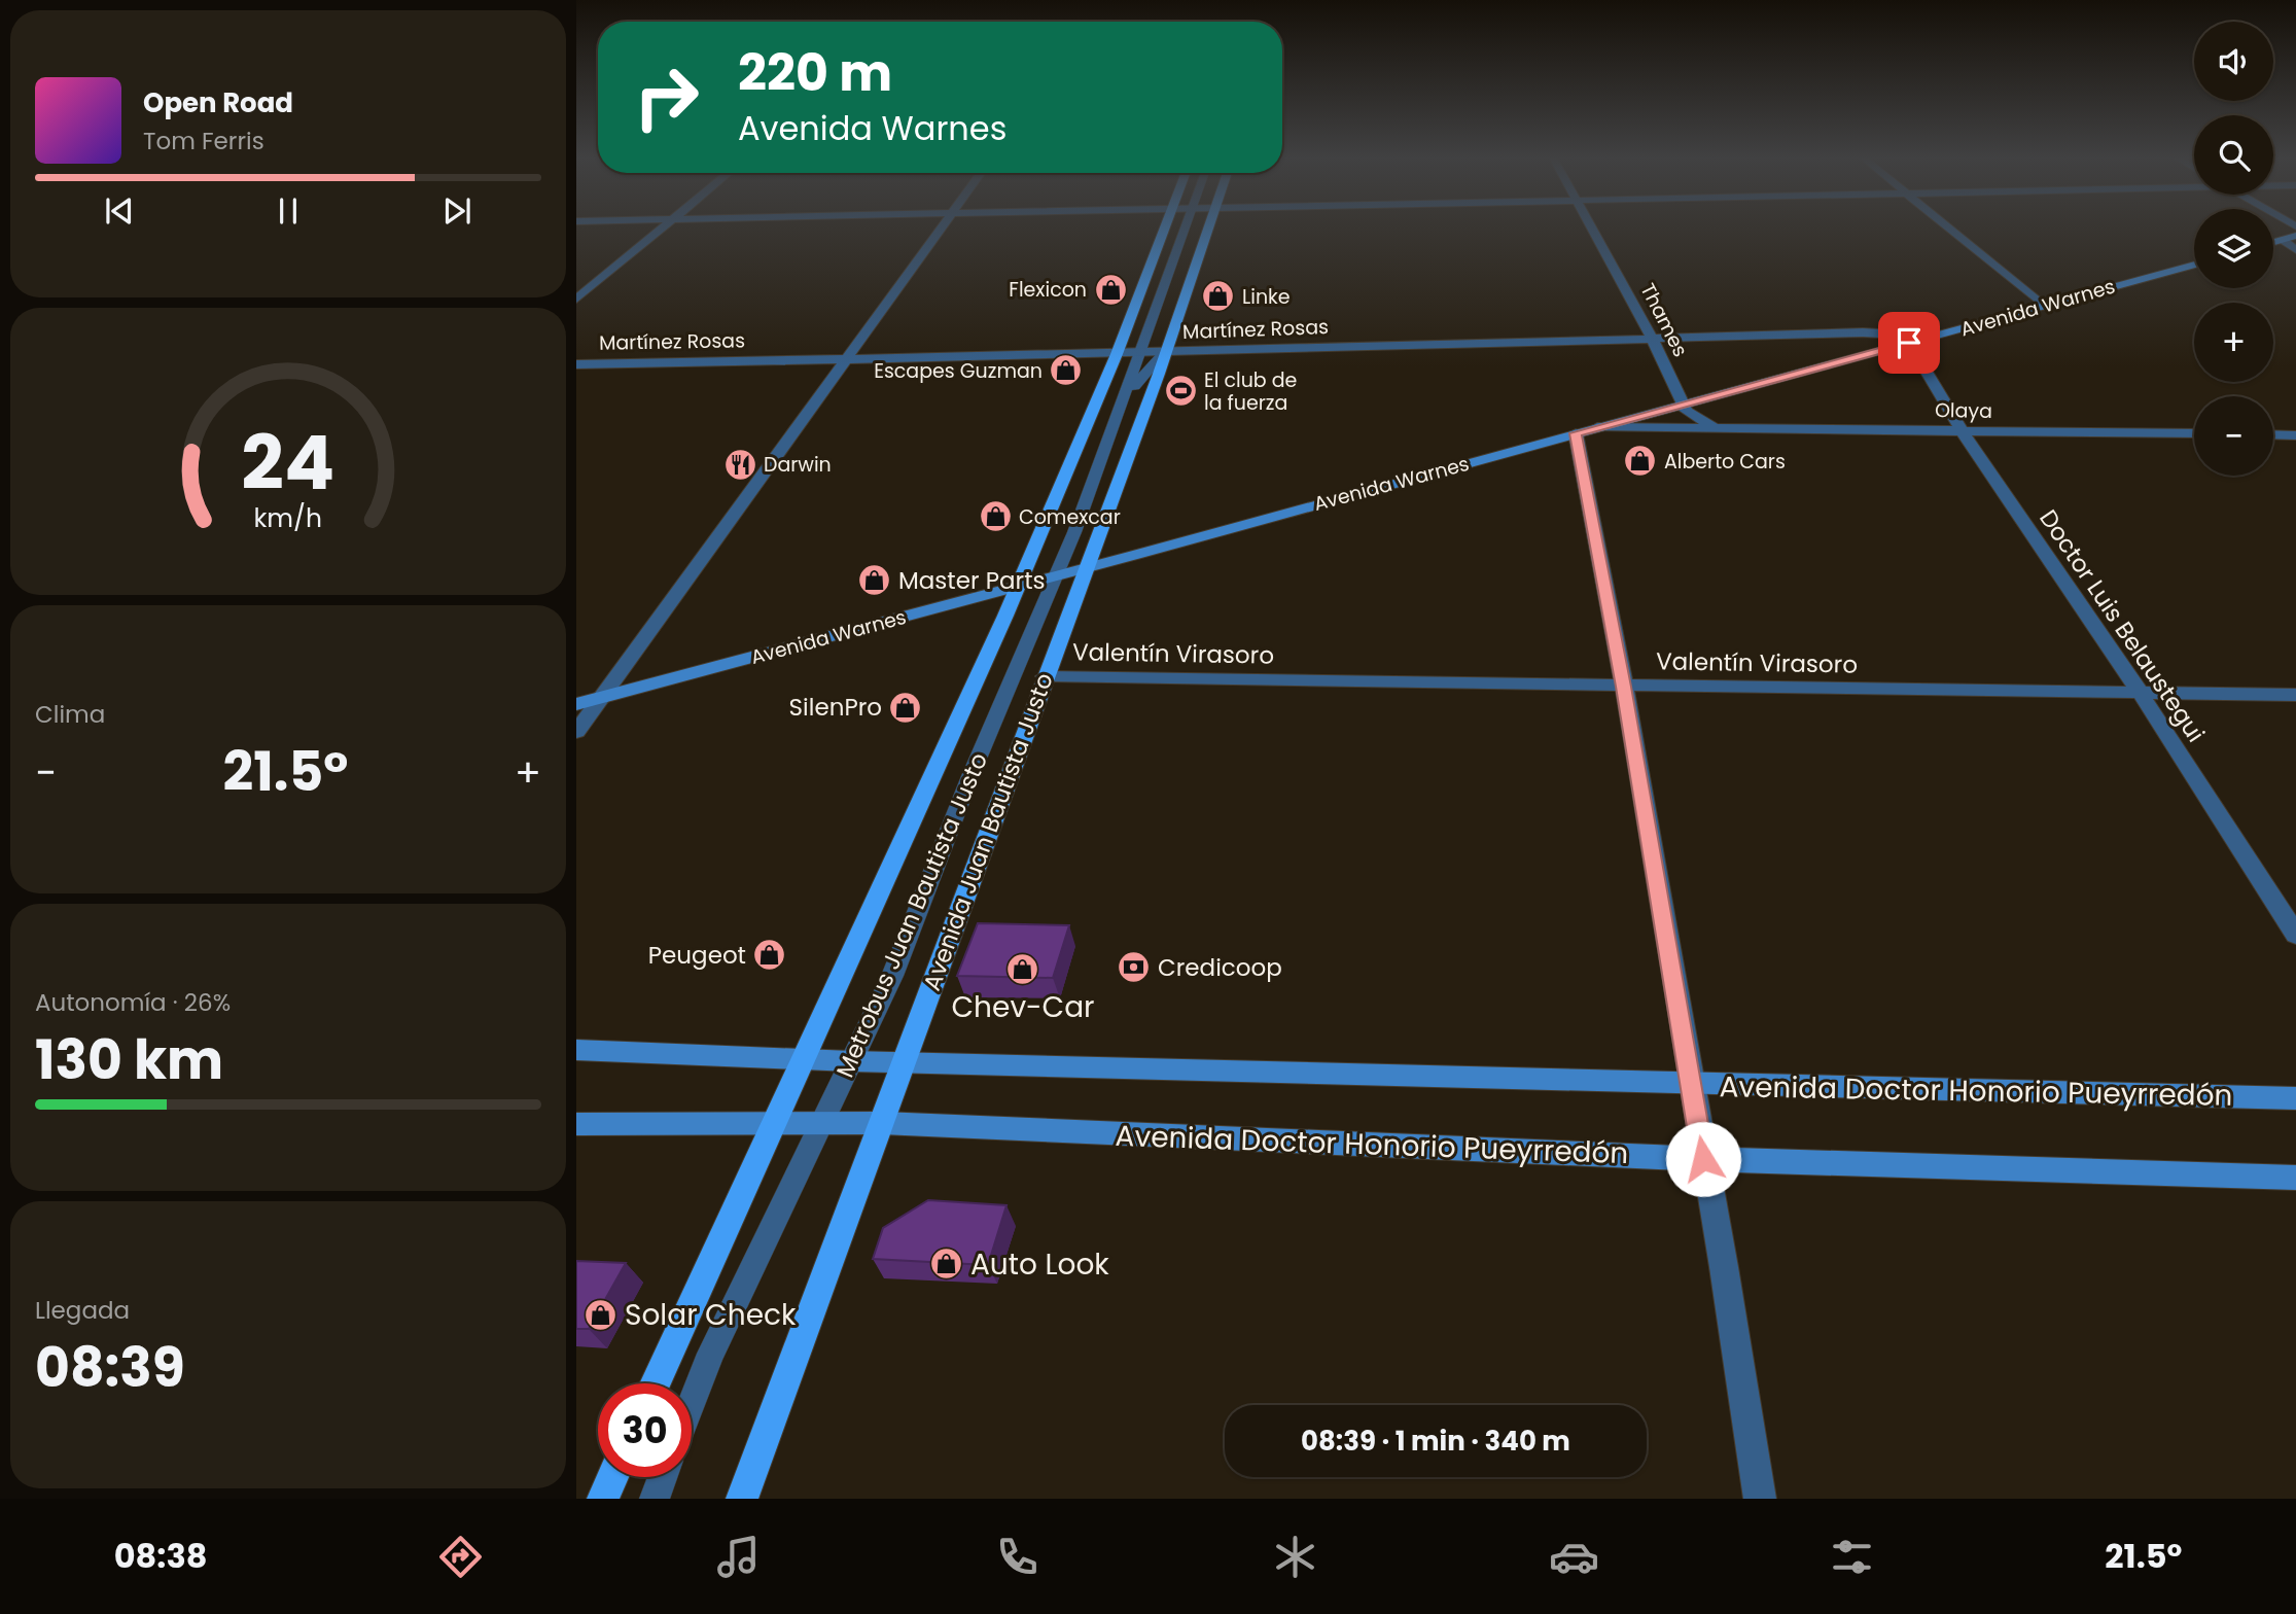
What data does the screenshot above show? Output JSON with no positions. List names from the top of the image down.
{
  "streets": {
    "main road": ["Avenida Warnes", "Avenida Juan Bautista Justo", "Avenida Doctor Honorio Pueyrredón"],
    "street": [
      "Thames",
      "Martínez Rosas",
      "Olaya",
      "Doctor Luis Belaustegui",
      "Valentín Virasoro"
    ],
    "lane": ["Metrobus Juan Bautista Justo"]
  },
  "crossings": [
    ["Avenida Warnes", "Thames"],
    ["Avenida Warnes", "Martínez Rosas"],
    ["Avenida Warnes", "Olaya"],
    ["Avenida Warnes", "Doctor Luis Belaustegui"],
    ["Avenida Warnes", "Avenida Juan Bautista Justo"],
    ["Avenida Warnes", "Metrobus Juan Bautista Justo"],
    ["Thames", "Martínez Rosas"],
    ["Thames", "Olaya"],
    ["Martínez Rosas", "Avenida Juan Bautista Justo"],
    ["Martínez Rosas", "Metrobus Juan Bautista Justo"],
    ["Olaya", "Doctor Luis Belaustegui"],
    ["Doctor Luis Belaustegui", "Valentín Virasoro"],
    ["Valentín Virasoro", "Avenida Juan Bautista Justo"],
    ["Avenida Juan Bautista Justo", "Metrobus Juan Bautista Justo"],
    ["Avenida Juan Bautista Justo", "Avenida Doctor Honorio Pueyrredón"],
    ["Metrobus Juan Bautista Justo", "Avenida Doctor Honorio Pueyrredón"]
  ],
  "places": {
    "shop": [
      "Flexicon",
      "Linke",
      "Escapes Guzman",
      "Alberto Cars",
      "Comexcar",
      "Master Parts",
      "SilenPro",
      "Peugeot",
      "Chev-Car",
      "Auto Look",
      "Solar Check"
    ],
    "sports": ["El club de la fuerza"],
    "restaurant": ["Darwin"],
    "bank": ["Credicoop"]
  },
  "page": {
    "map_buttons": ["+", "−"],
    "turn": ["220 m", "Avenida Warnes"],
    "song": ["Open Road", "Tom Ferris"],
    "tile": [
      "Clima",
      ["Autonomía · 26%", "130 km"],
      ["Llegada", "08:39"]
    ],
    "heat": ["−", "21.5°", "+"],
    "limit": "30",
    "trip": "08:39 · 1 min · 340 m",
    "tabs": ["08:38", "21.5°"],
    "gauge": ["24", "km/h"]
  }
}
